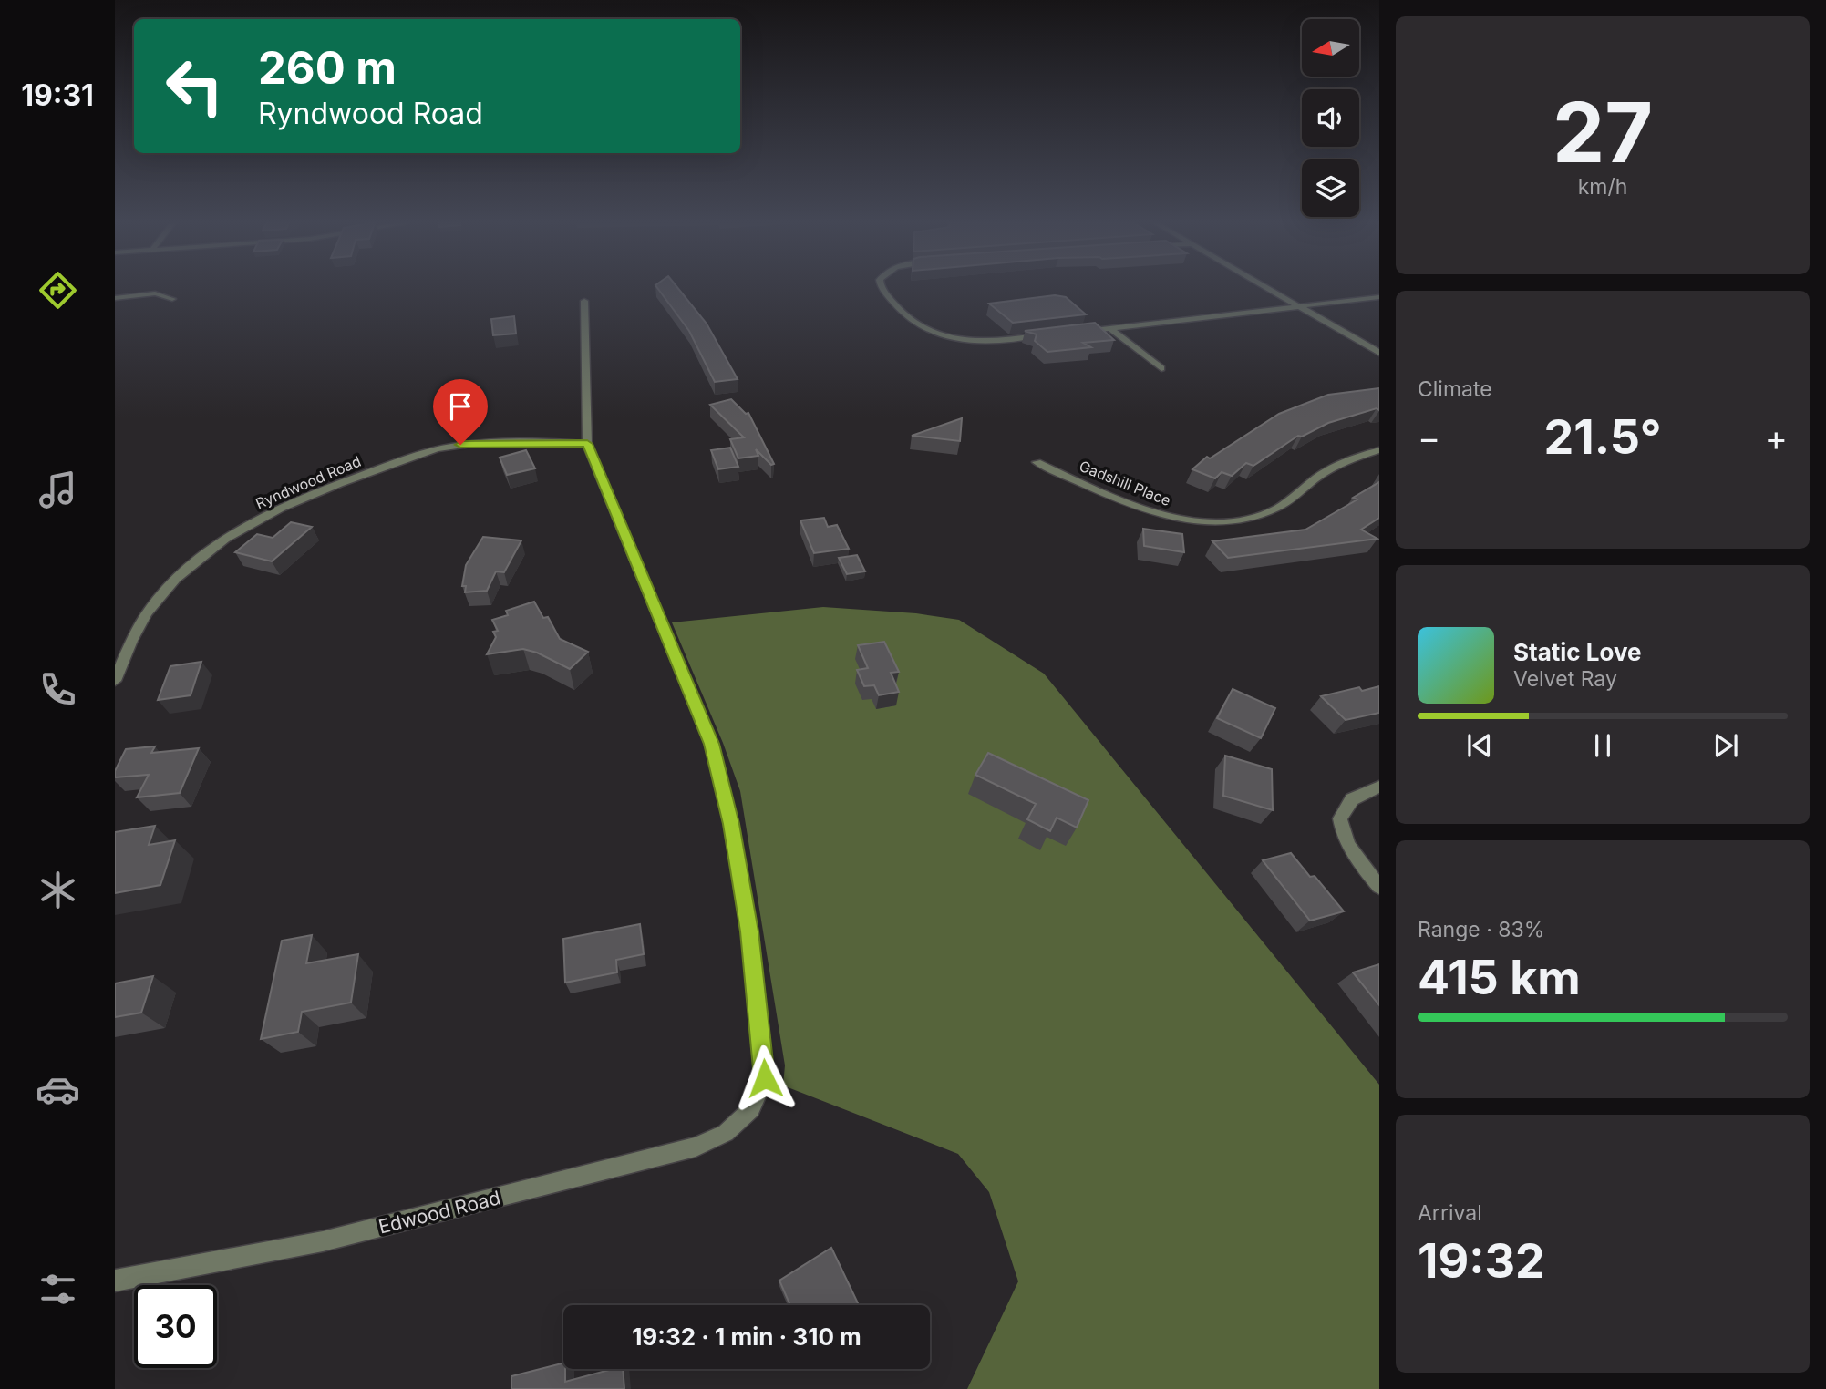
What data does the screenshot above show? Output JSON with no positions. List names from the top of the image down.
{
  "streets": {
    "street": ["Ryndwood Road", "Gadshill Place", "Edwood Road"]
  },
  "crossings": [
    ["Ryndwood Road", "Edwood Road"]
  ],
  "north": "left",
  "page": {
    "tabs": "19:31",
    "tile": [
      ["27", "km/h"],
      "Climate",
      ["Range · 83%", "415 km"],
      ["Arrival", "19:32"]
    ],
    "turn": ["260 m", "Ryndwood Road"],
    "heat": ["−", "21.5°", "+"],
    "song": ["Static Love", "Velvet Ray"],
    "limit": "30",
    "trip": "19:32 · 1 min · 310 m"
  }
}
